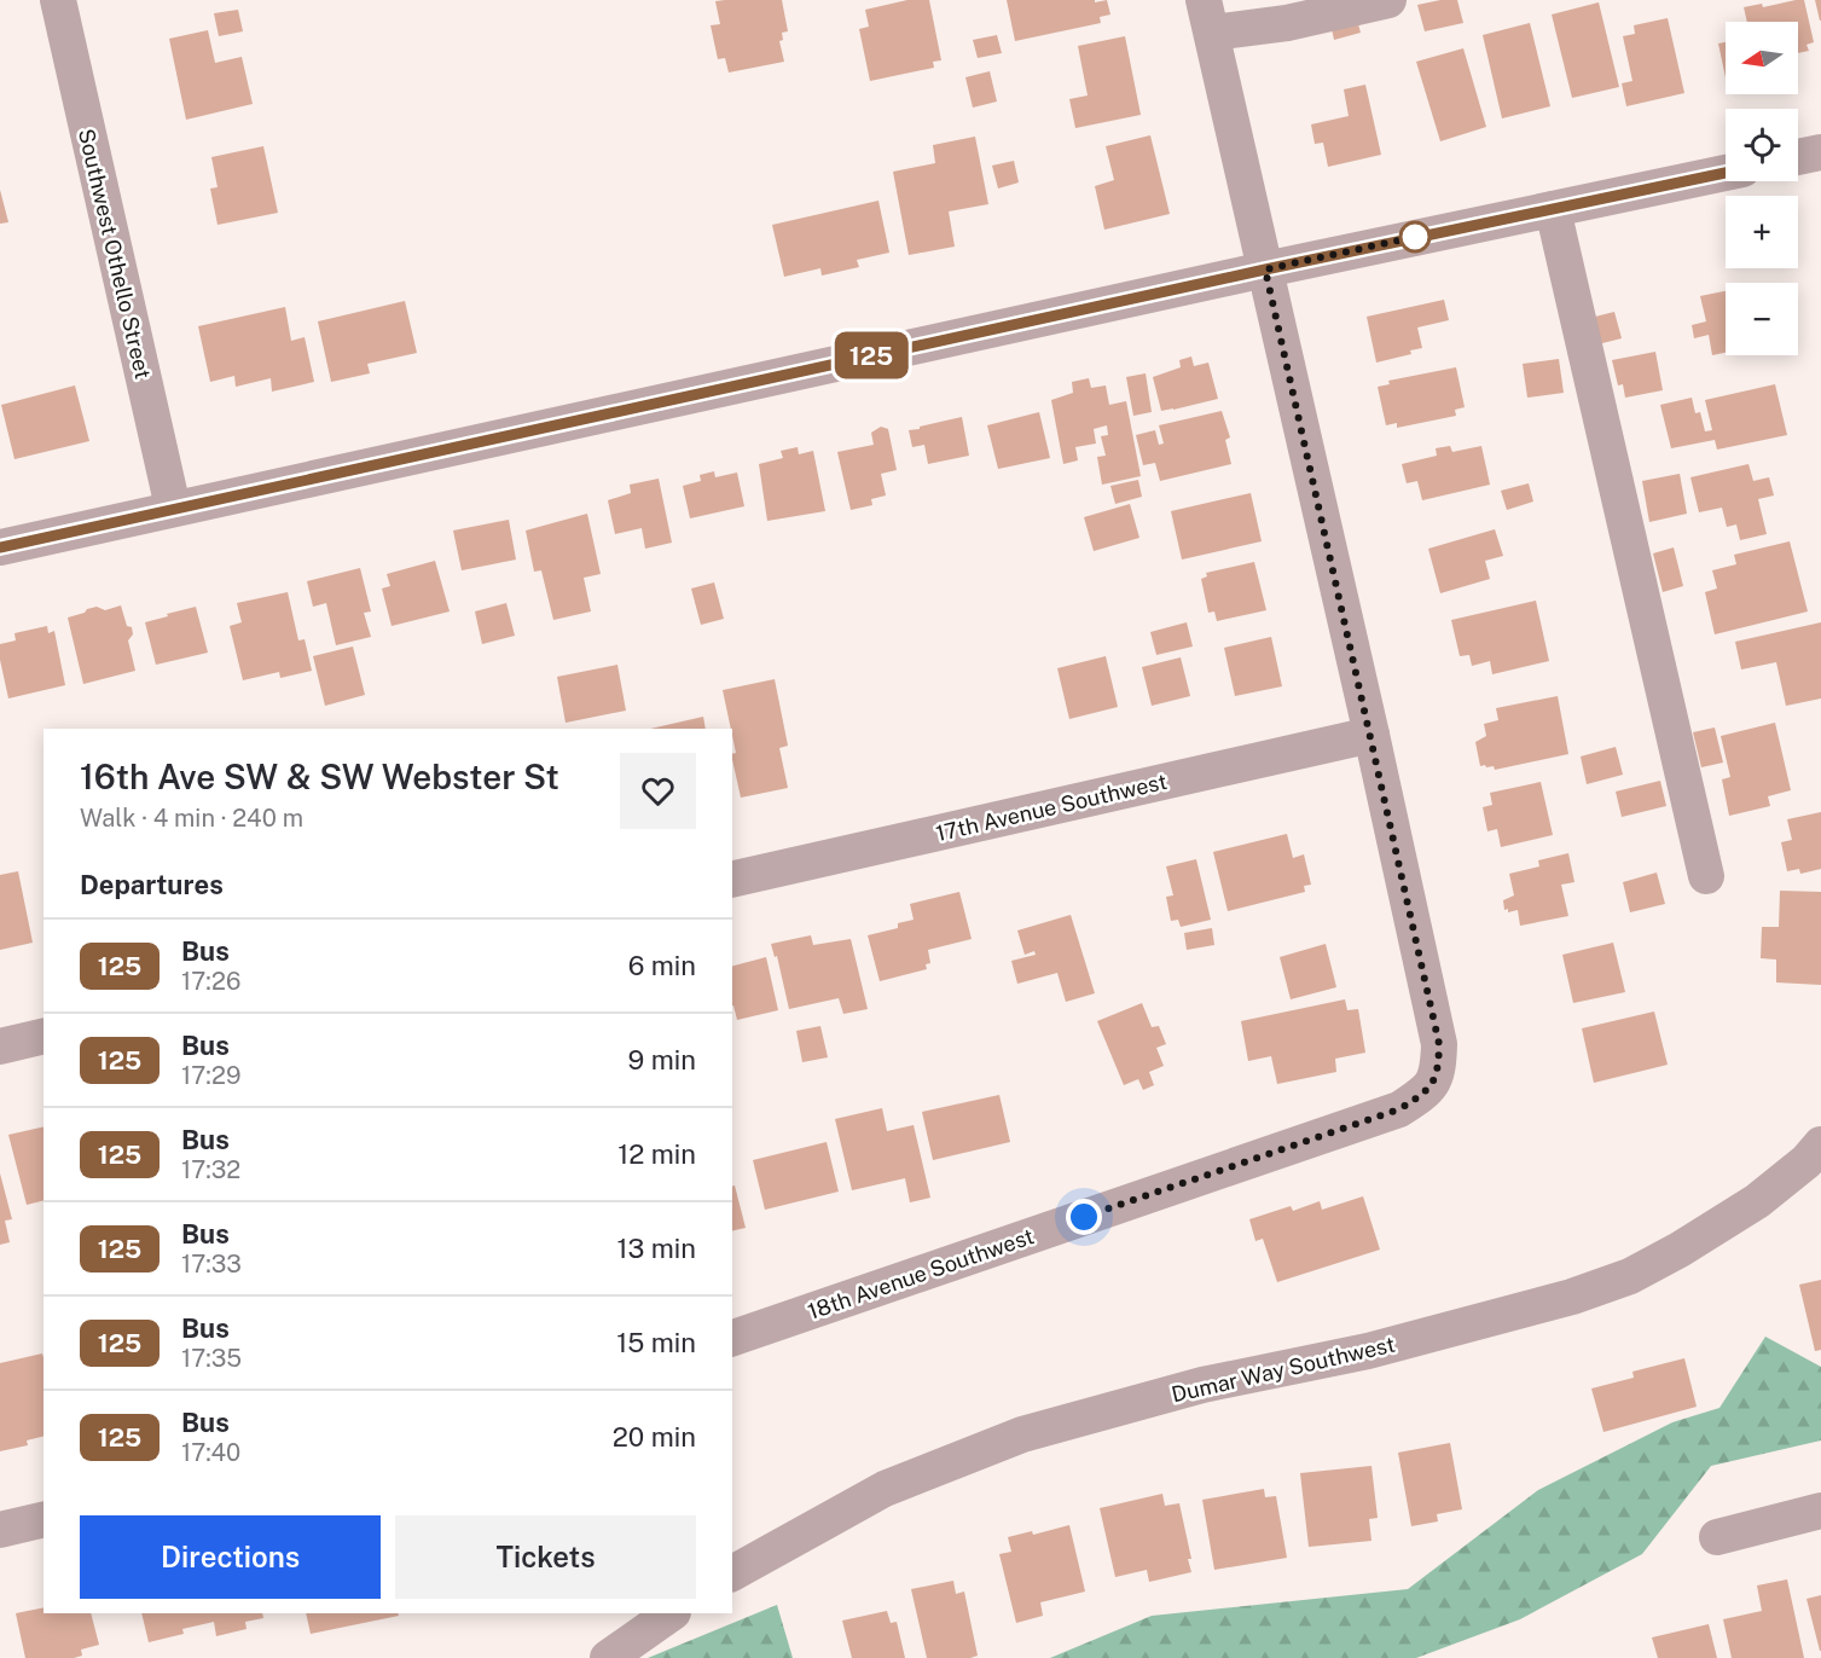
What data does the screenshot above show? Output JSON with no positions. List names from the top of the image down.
{
  "streets": {
    "street": [
      "Southwest Othello Street",
      "17th Avenue Southwest",
      "18th Avenue Southwest",
      "Dumar Way Southwest"
    ]
  },
  "crossings": [
    ["17th Avenue Southwest", "18th Avenue Southwest"]
  ],
  "lines": ["bus line 125"],
  "north": "left",
  "page": {
    "on_map": "125",
    "map_buttons": ["+", "−"],
    "heading": [
      ["16th Ave SW & SW Webster St", "Walk · 4 min · 240 m"],
      "Departures"
    ],
    "list": [
      {
        "mark": "125",
        "name": "Bus",
        "note": "17:26",
        "value": "6 min"
      },
      {
        "mark": "125",
        "name": "Bus",
        "note": "17:29",
        "value": "9 min"
      },
      {
        "mark": "125",
        "name": "Bus",
        "note": "17:32",
        "value": "12 min"
      },
      {
        "mark": "125",
        "name": "Bus",
        "note": "17:33",
        "value": "13 min"
      },
      {
        "mark": "125",
        "name": "Bus",
        "note": "17:35",
        "value": "15 min"
      },
      {
        "mark": "125",
        "name": "Bus",
        "note": "17:40",
        "value": "20 min"
      }
    ],
    "buttons": ["Directions", "Tickets"]
  }
}
